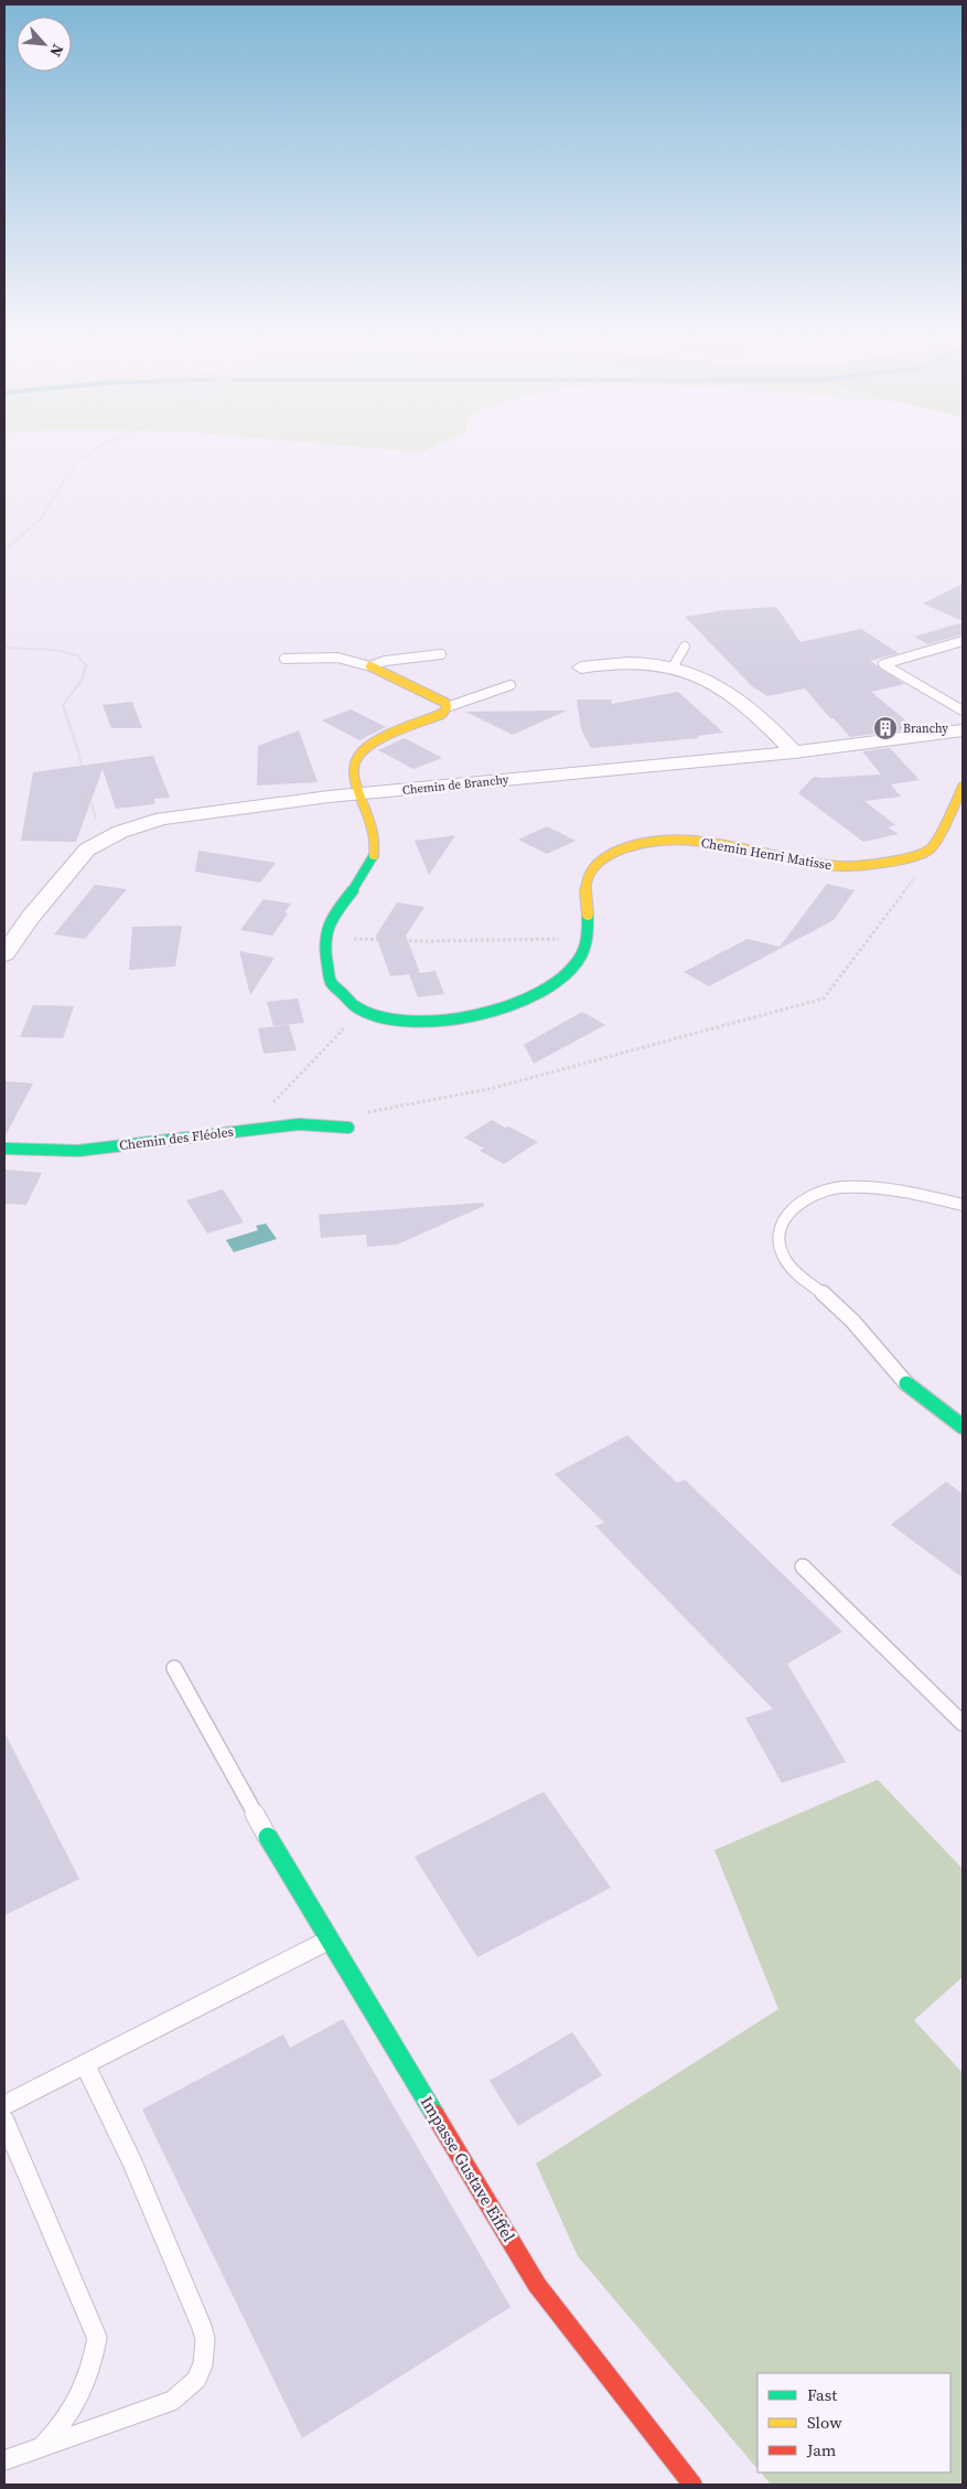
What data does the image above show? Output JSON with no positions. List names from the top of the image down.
{
  "streets": {
    "street": [
      "Chemin de Branchy",
      "Chemin Henri Matisse",
      "Chemin des Fléoles",
      "Impasse Gustave Eiffel"
    ]
  },
  "crossings": [
    ["Chemin de Branchy", "Chemin Henri Matisse"]
  ],
  "places": {
    "building": ["Branchy"]
  },
  "legend": ["Fast", "Slow", "Jam"],
  "north": "bottom right"
}
